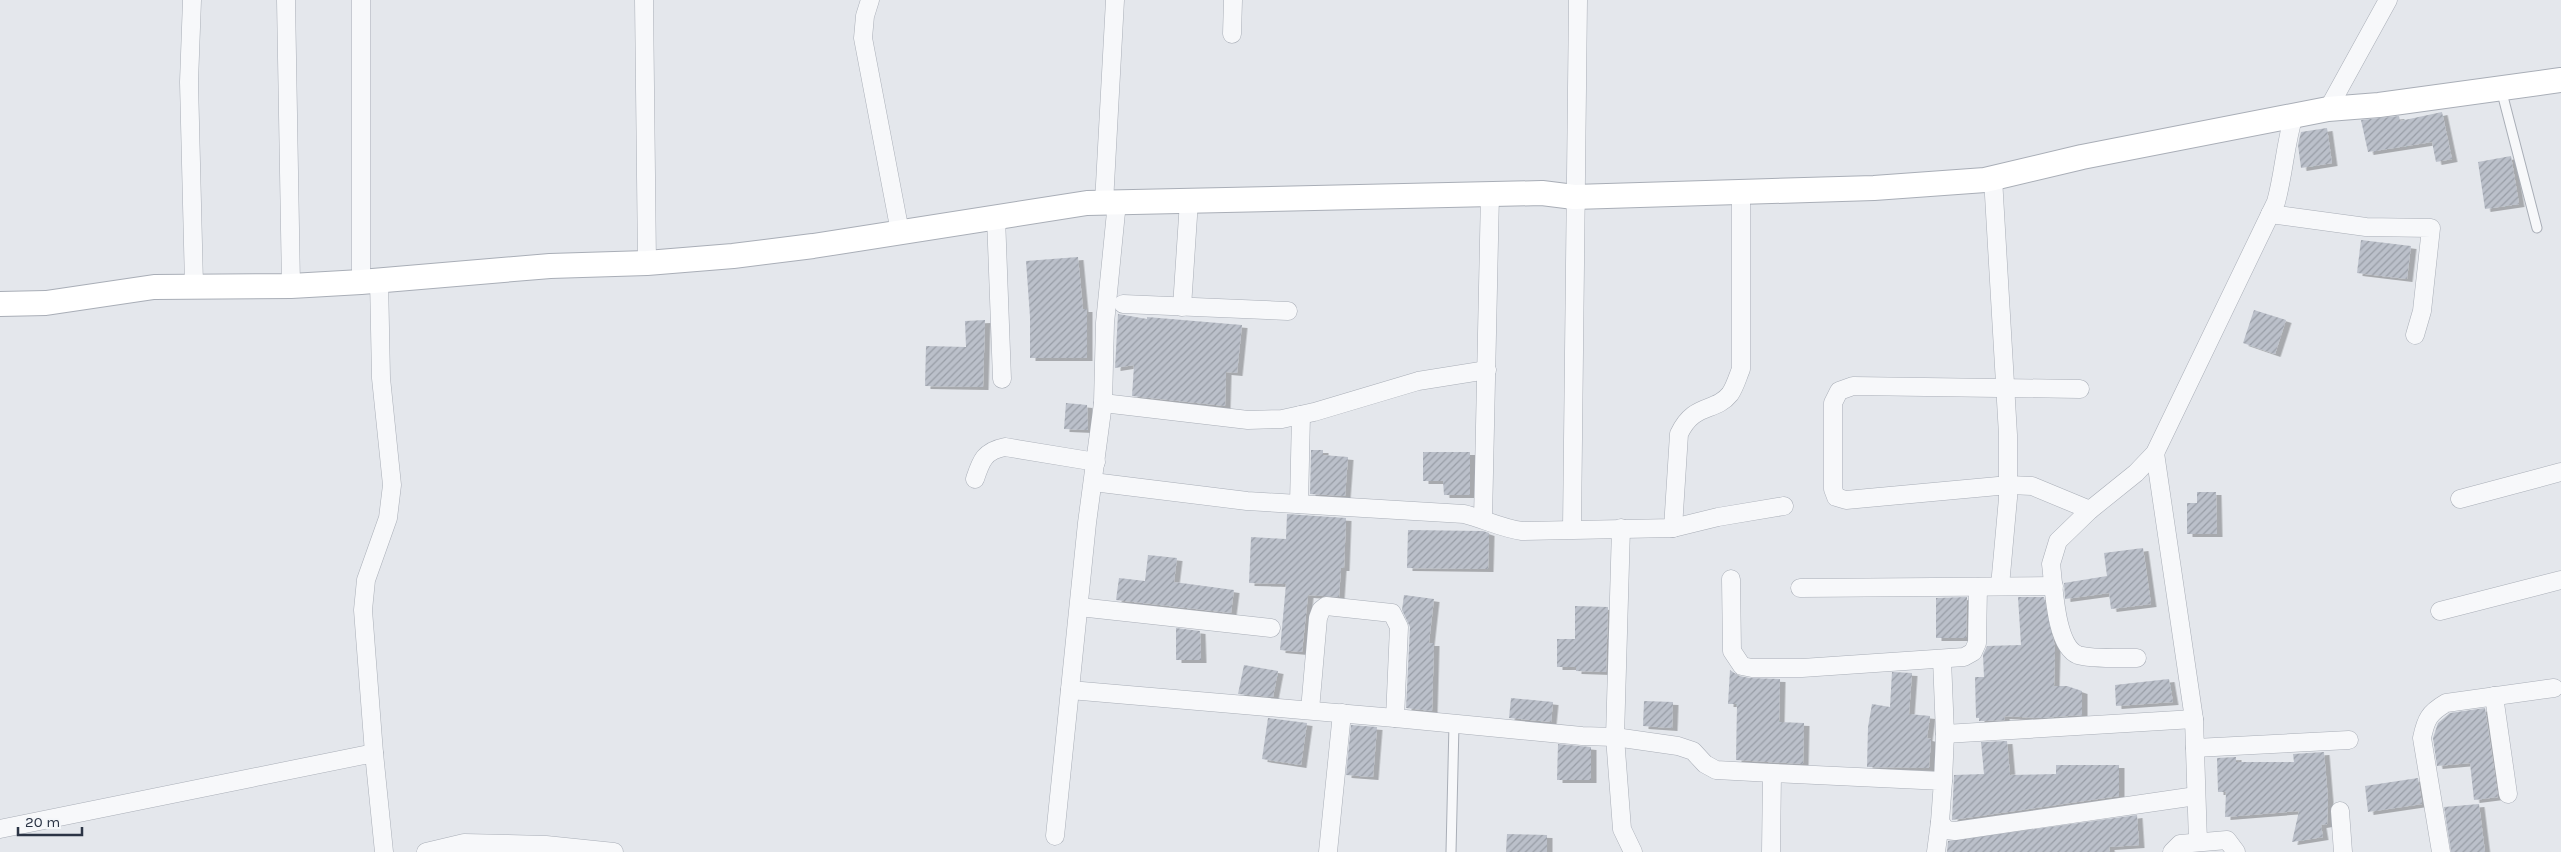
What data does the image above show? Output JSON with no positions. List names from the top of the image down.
{
  "scale_bar": "20 m"
}
